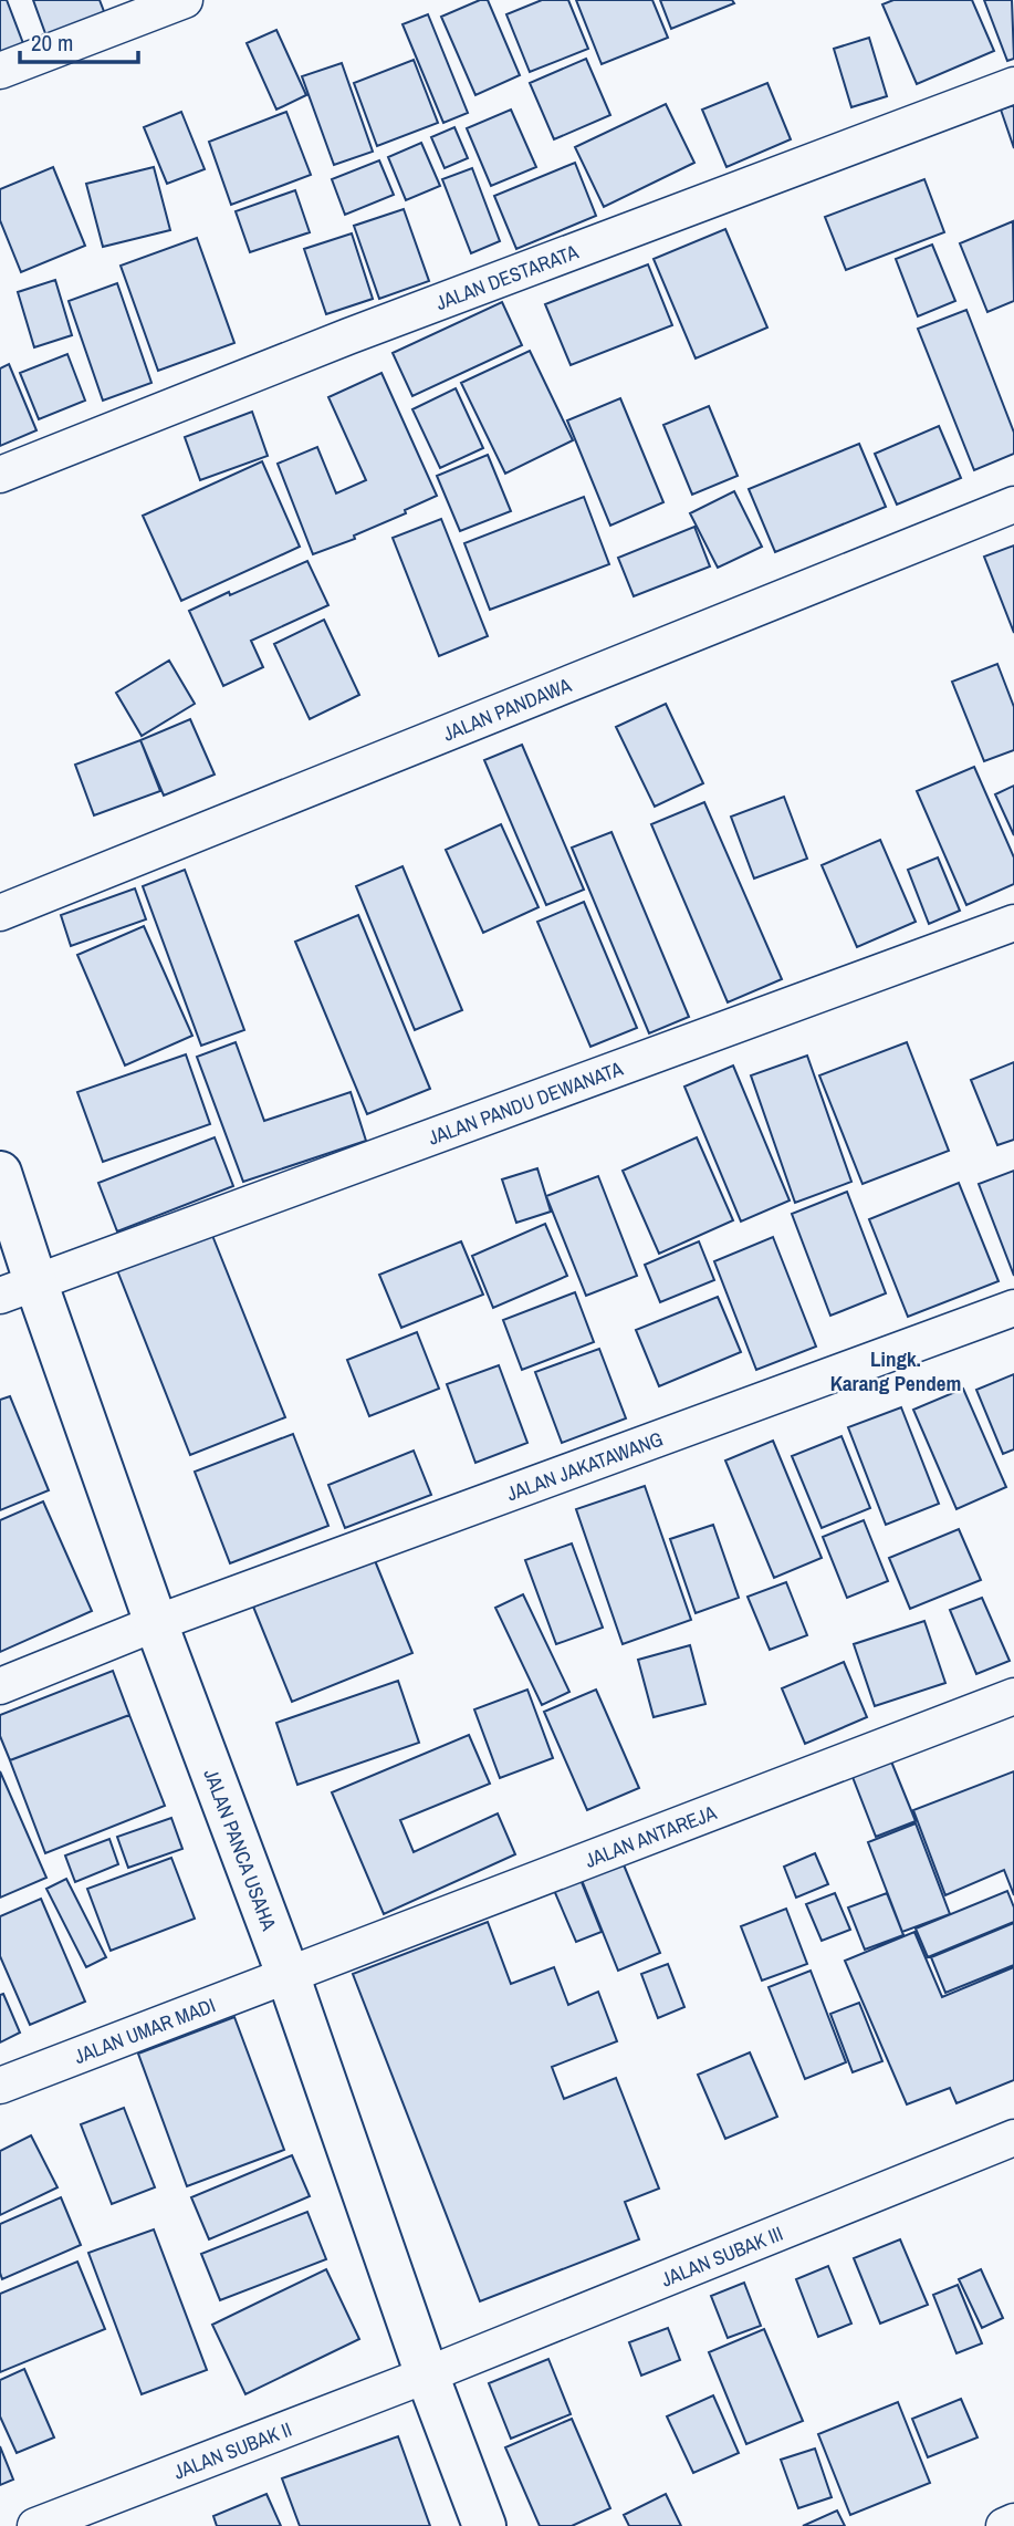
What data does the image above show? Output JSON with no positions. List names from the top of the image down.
{
  "streets": {
    "main road": ["JALAN PANCA USAHA"],
    "street": [
      "JALAN DESTARATA",
      "JALAN PANDAWA",
      "JALAN PANDU DEWANATA",
      "JALAN JAKATAWANG",
      "JALAN ANTAREJA",
      "JALAN UMAR MADI",
      "JALAN SUBAK III",
      "JALAN SUBAK II"
    ]
  },
  "crossings": [
    ["JALAN PANDU DEWANATA", "JALAN PANCA USAHA"],
    ["JALAN JAKATAWANG", "JALAN PANCA USAHA"],
    ["JALAN ANTAREJA", "JALAN PANCA USAHA"],
    ["JALAN ANTAREJA", "JALAN UMAR MADI"],
    ["JALAN PANCA USAHA", "JALAN UMAR MADI"],
    ["JALAN PANCA USAHA", "JALAN SUBAK III"],
    ["JALAN PANCA USAHA", "JALAN SUBAK II"],
    ["JALAN SUBAK III", "JALAN SUBAK II"]
  ],
  "districts": ["Lingk. Karang Pendem"],
  "scale_bar": "20 m"
}
